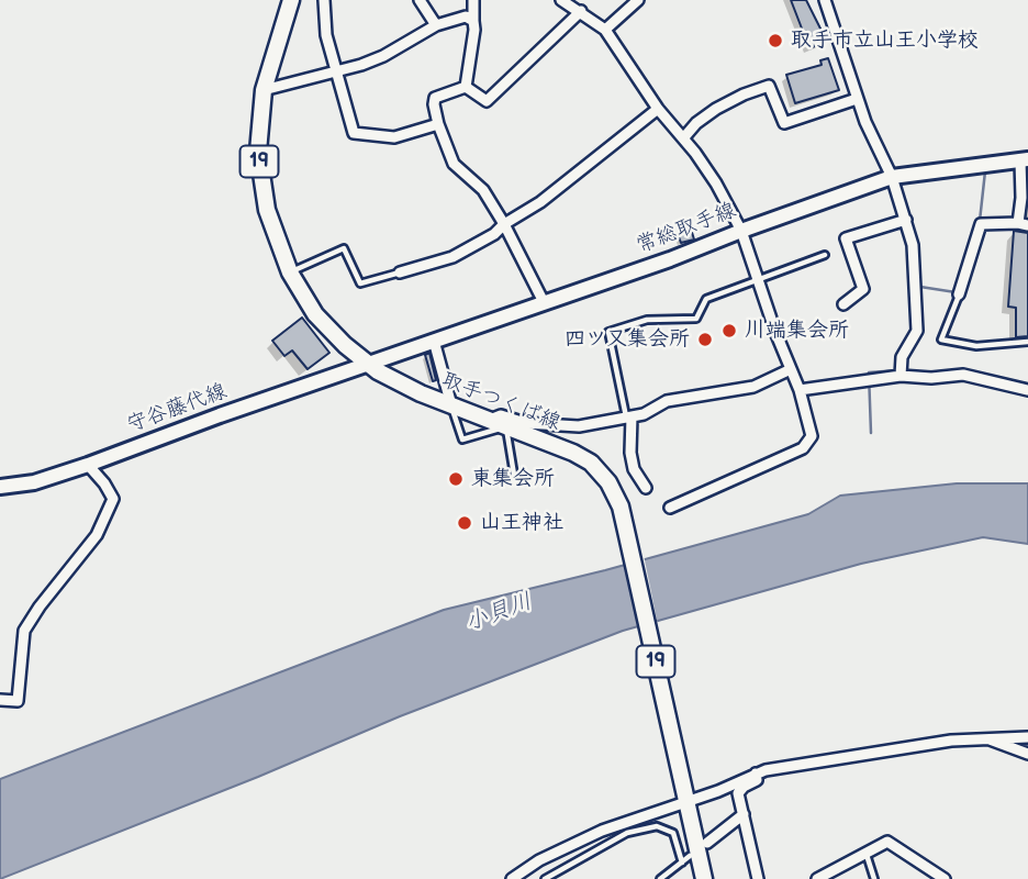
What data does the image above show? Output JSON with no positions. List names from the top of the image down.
{
  "streets": {
    "main road": [
      "19",
      "常総取手線",
      "取手つくば線",
      "守谷藤代線"
    ]
  },
  "crossings": [
    ["常総取手線", "取手つくば線"],
    ["常総取手線", "守谷藤代線"],
    ["取手つくば線", "守谷藤代線"]
  ],
  "water": ["小貝川"],
  "places": [
    "取手市立山王小学校",
    "川端集会所",
    "四ツ又集会所",
    "東集会所",
    "山王神社"
  ]
}
